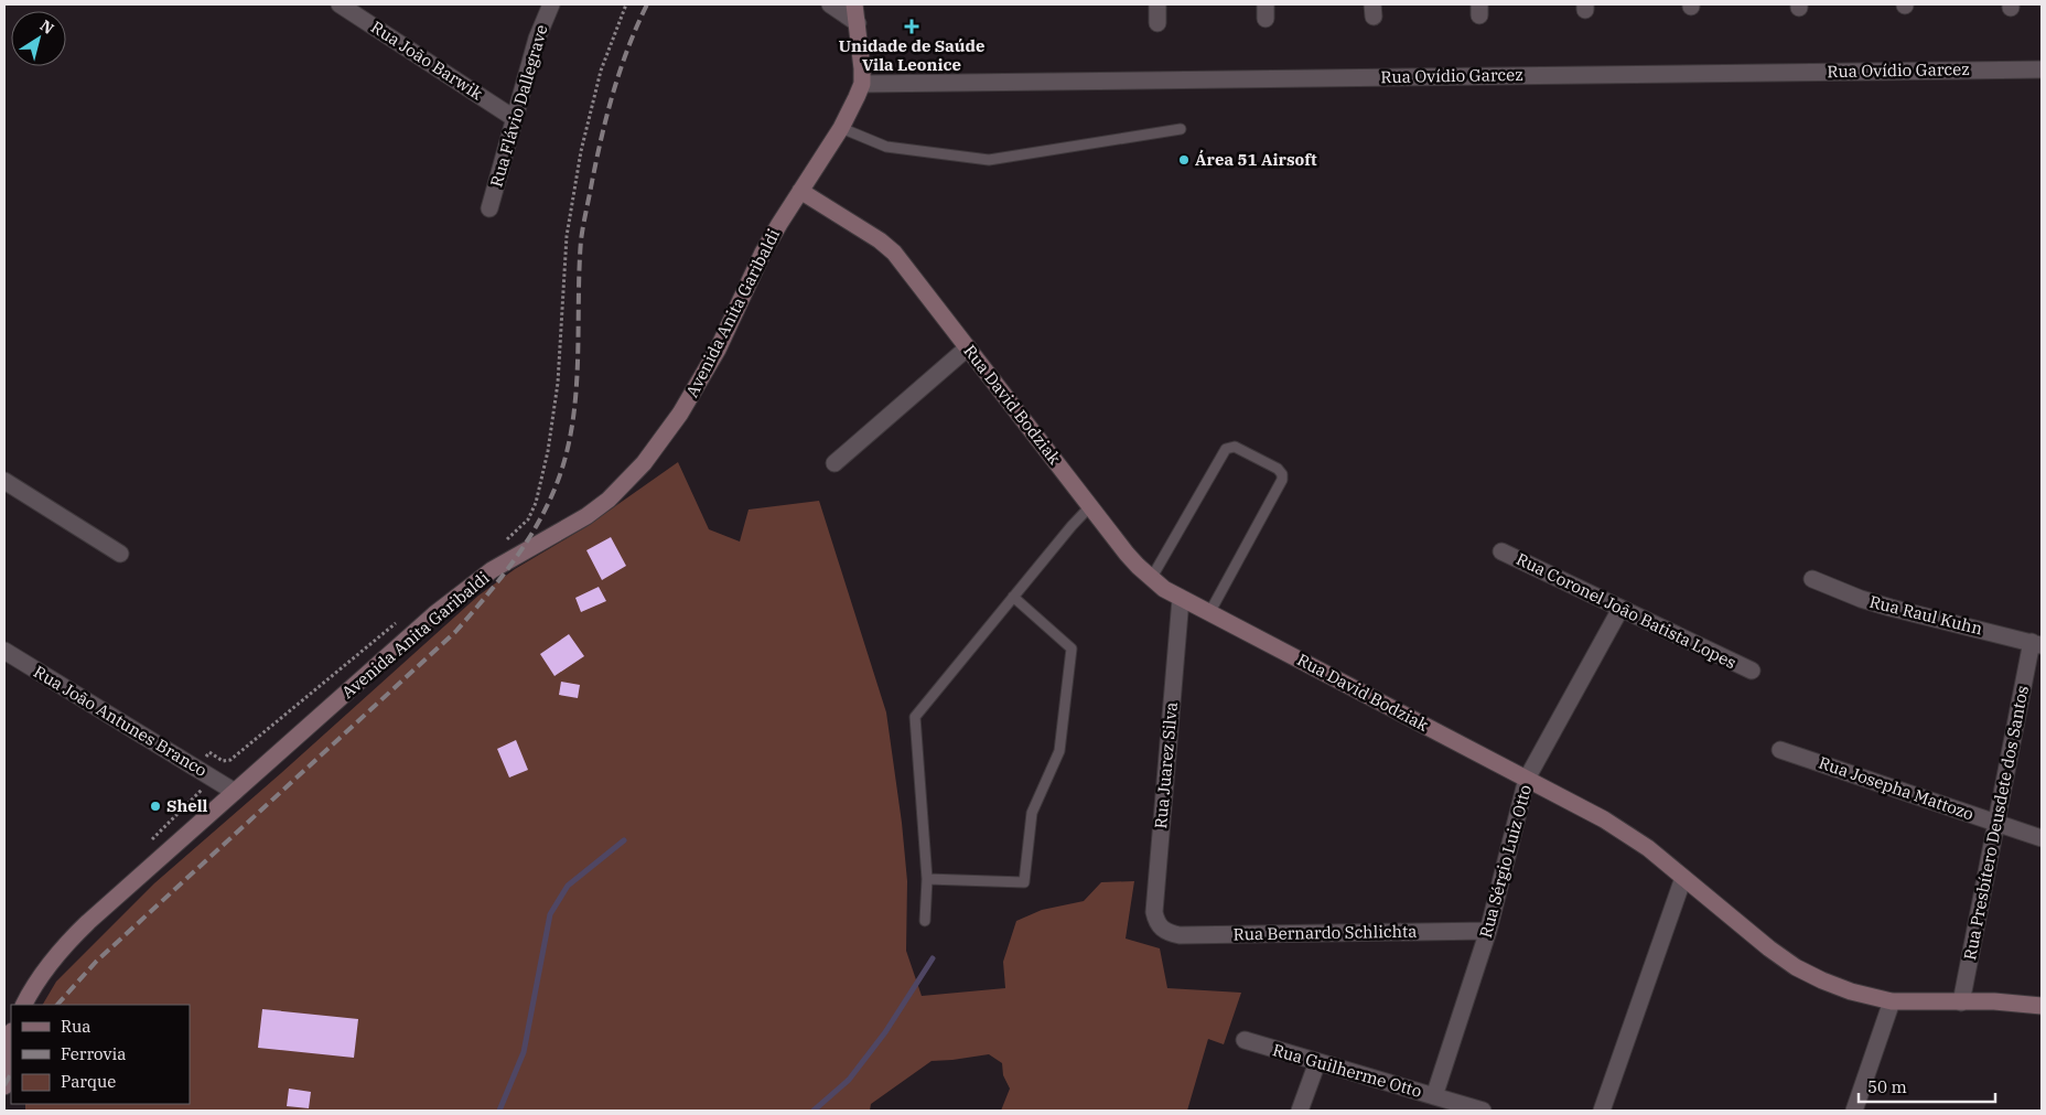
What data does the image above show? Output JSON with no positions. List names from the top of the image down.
{
  "streets": {
    "street": [
      "Rua João Barwik",
      "Rua Ovídio Garcez",
      "Rua Flávio Dallegrave",
      "Avenida Anita Garibaldi",
      "Rua David Bodziak",
      "Rua Coronel João Batista Lopes",
      "Rua Raul Kuhn",
      "Rua João Antunes Branco",
      "Rua Juarez Silva",
      "Rua Josepha Mattozo",
      "Rua Presbítero Deusdete dos Santos",
      "Rua Sérgio Luiz Otto",
      "Rua Bernardo Schlichta",
      "Rua Guilherme Otto"
    ]
  },
  "crossings": [
    ["Rua João Barwik", "Rua Flávio Dallegrave"],
    ["Rua Ovídio Garcez", "Avenida Anita Garibaldi"],
    ["Avenida Anita Garibaldi", "Rua David Bodziak"],
    ["Avenida Anita Garibaldi", "Rua João Antunes Branco"],
    ["Rua David Bodziak", "Rua Juarez Silva"],
    ["Rua David Bodziak", "Rua Presbítero Deusdete dos Santos"],
    ["Rua David Bodziak", "Rua Sérgio Luiz Otto"],
    ["Rua Coronel João Batista Lopes", "Rua Sérgio Luiz Otto"],
    ["Rua Raul Kuhn", "Rua Presbítero Deusdete dos Santos"],
    ["Rua Juarez Silva", "Rua Bernardo Schlichta"],
    ["Rua Josepha Mattozo", "Rua Presbítero Deusdete dos Santos"],
    ["Rua Sérgio Luiz Otto", "Rua Bernardo Schlichta"],
    ["Rua Sérgio Luiz Otto", "Rua Guilherme Otto"]
  ],
  "places": {
    "health": ["Unidade de Saúde Vila Leonice"],
    "other": ["Área 51 Airsoft", "Shell"]
  },
  "legend": ["Rua", "Ferrovia", "Parque"],
  "scale_bar": "50 m",
  "north": "top right"
}
